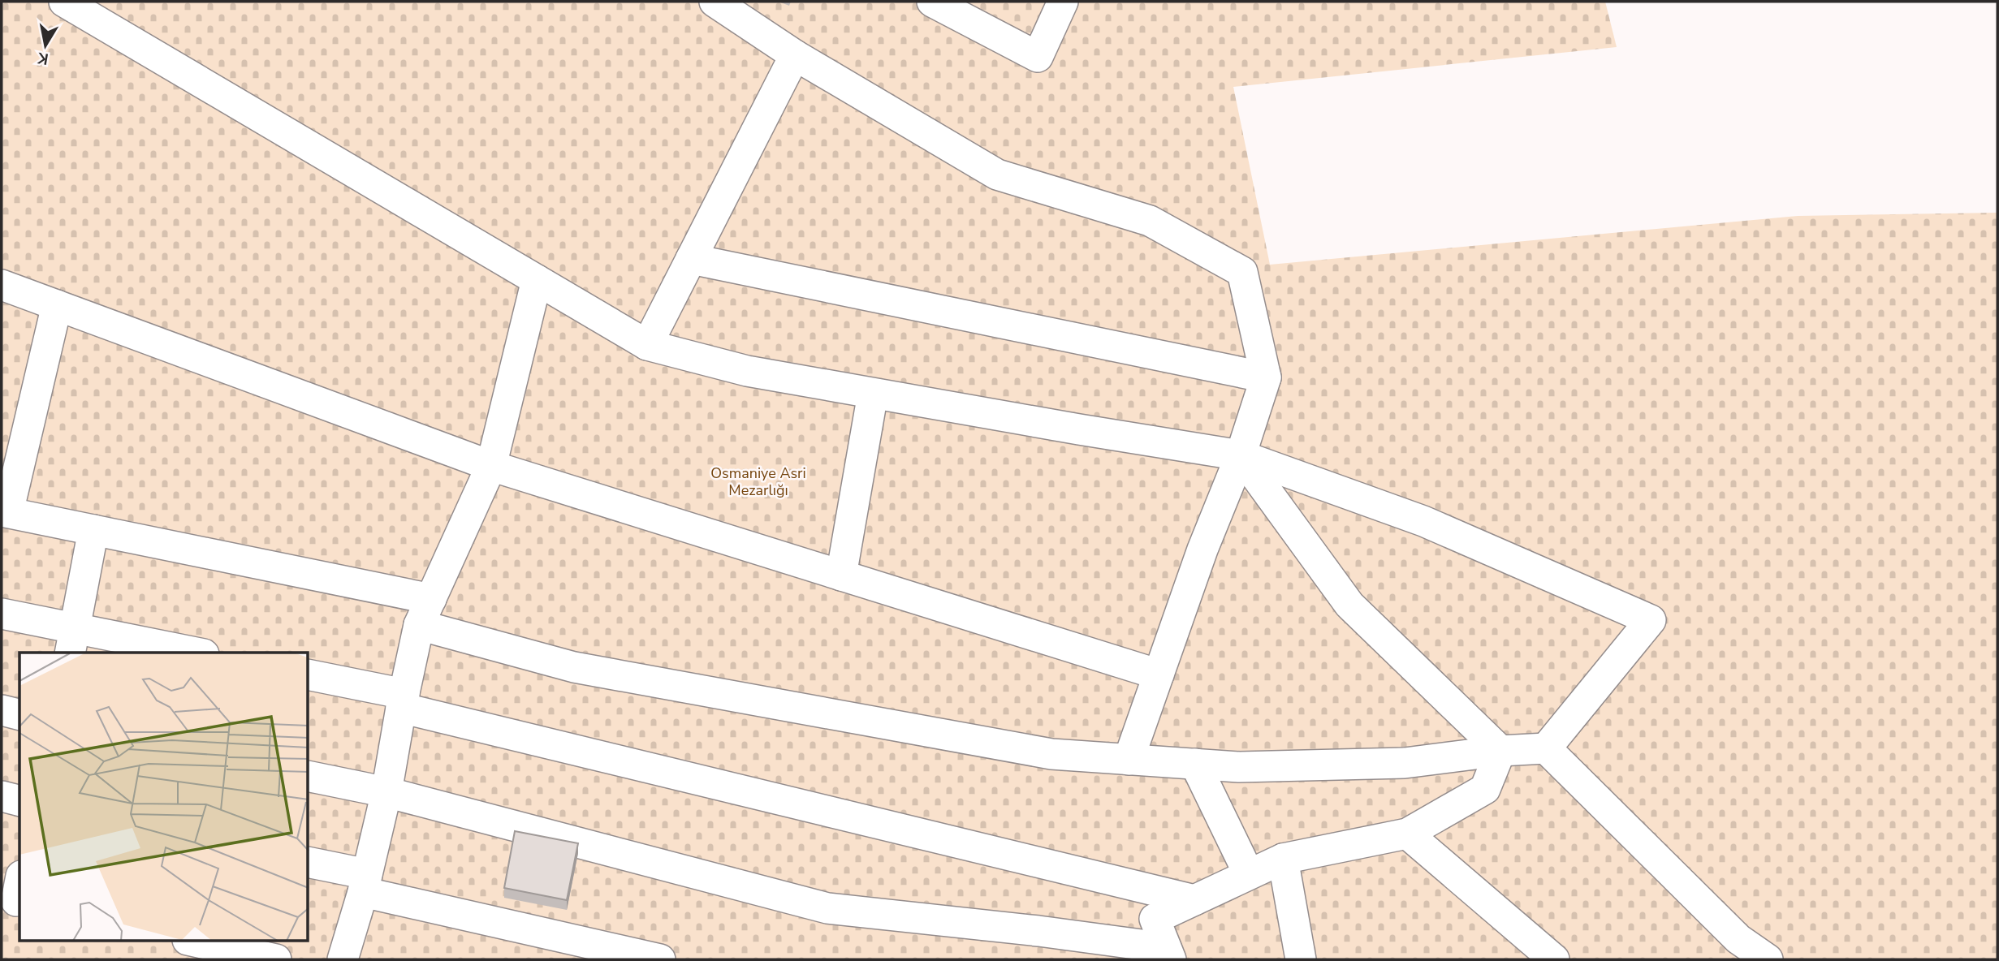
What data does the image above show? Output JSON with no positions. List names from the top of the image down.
{
  "parks": ["Osmaniye Asri Mezarlığı"],
  "north": "bottom"
}
